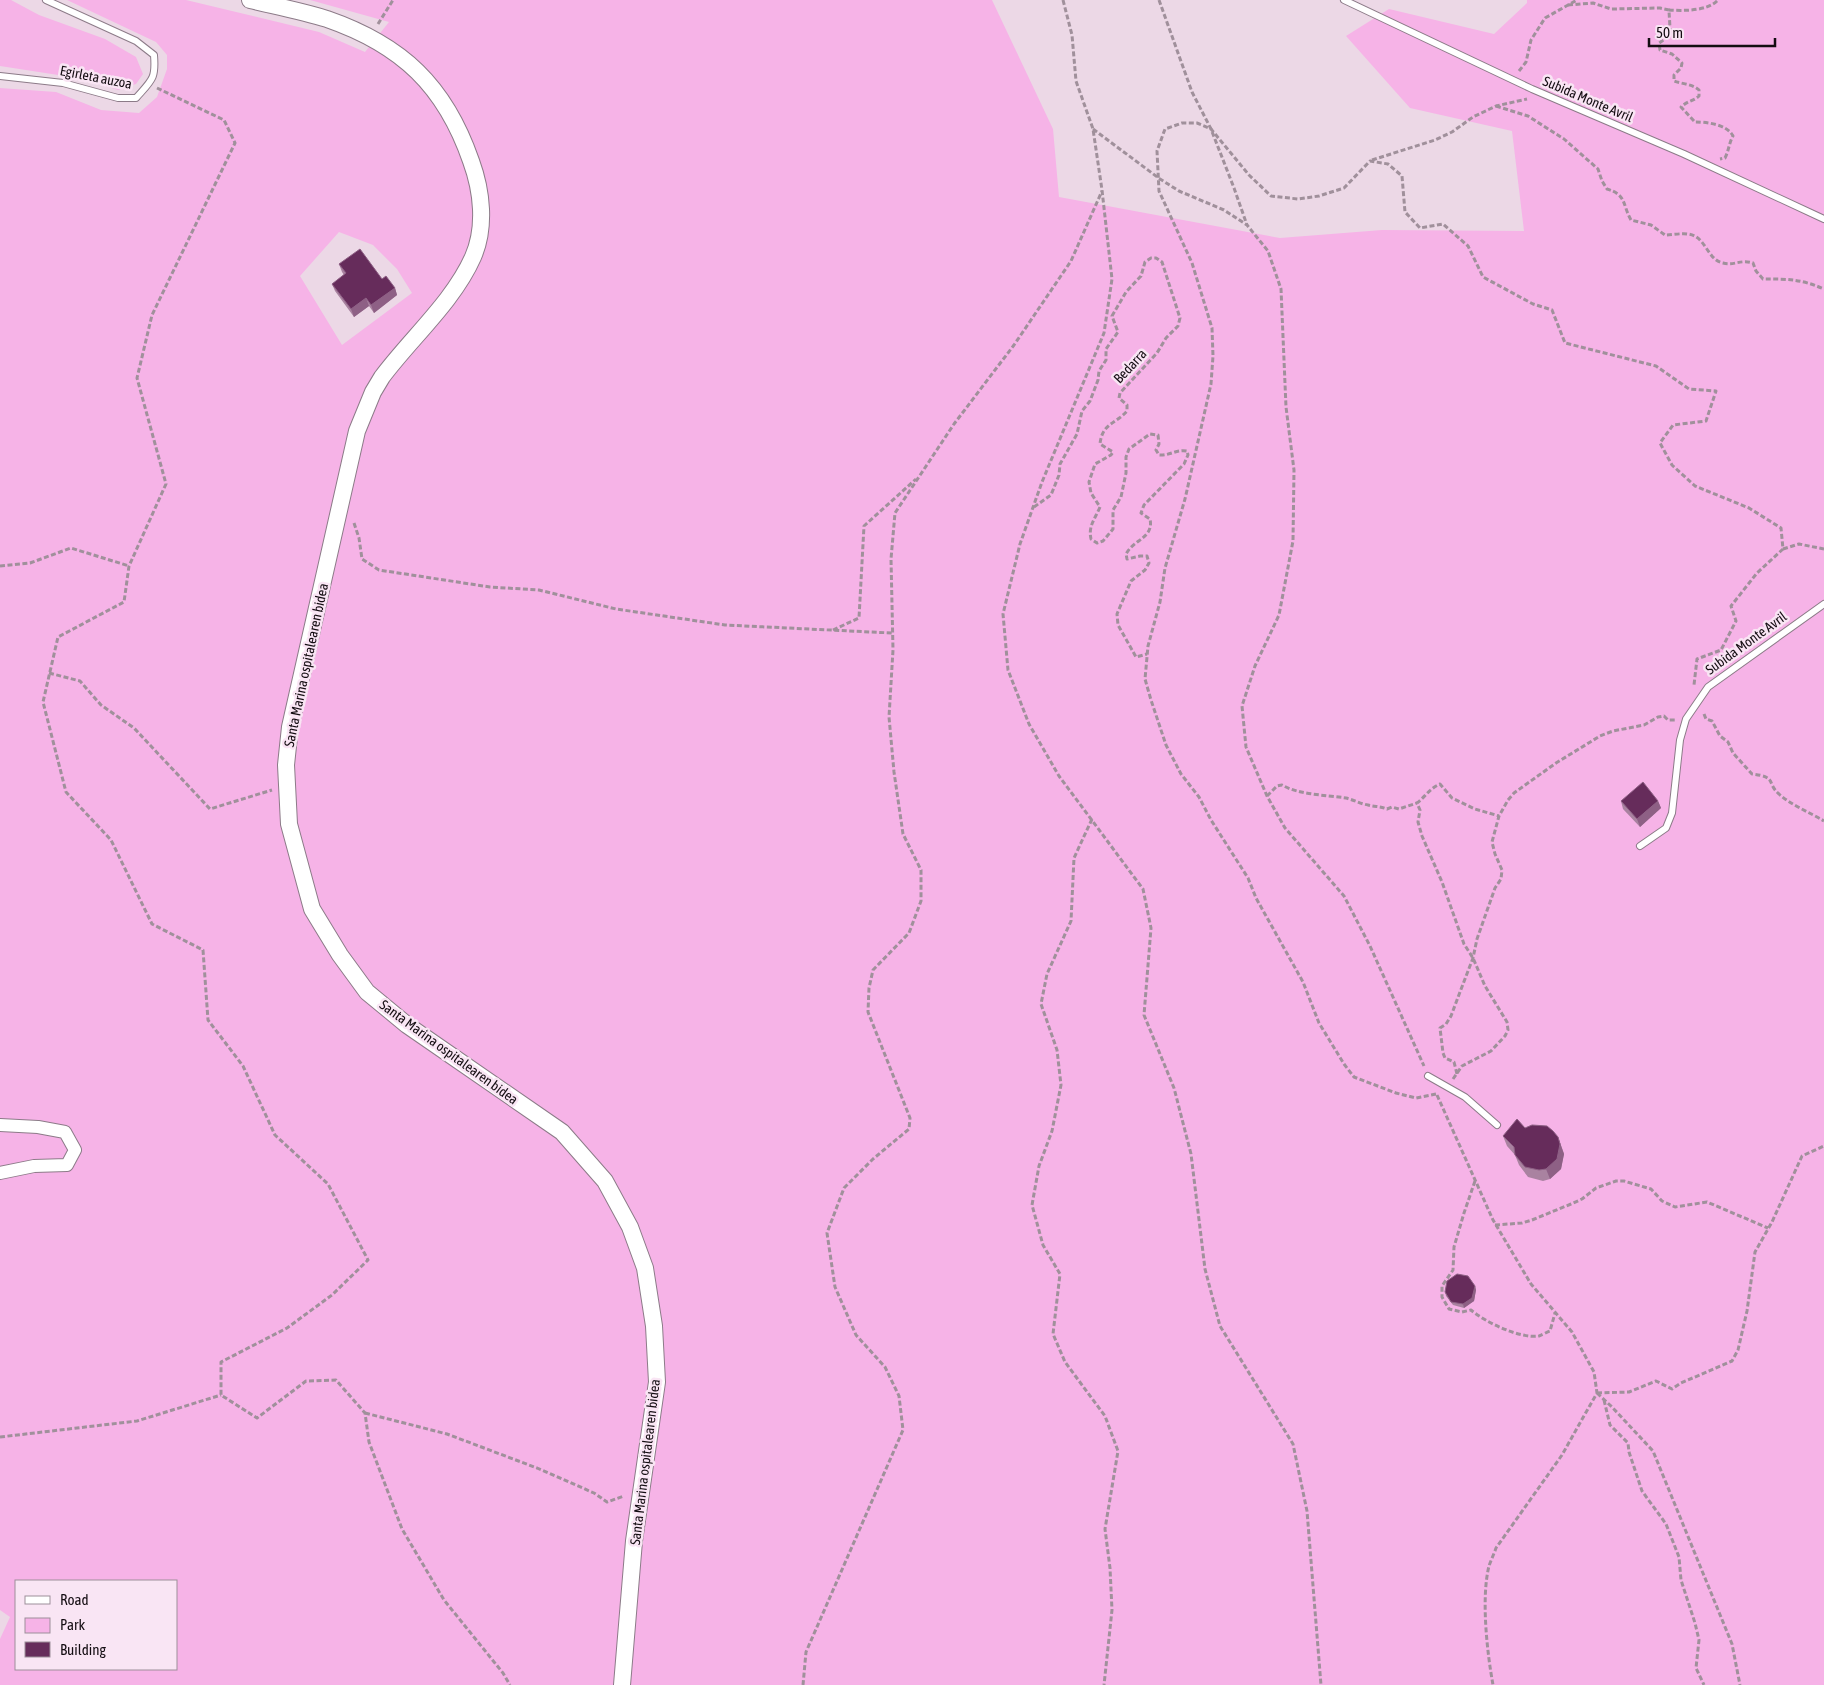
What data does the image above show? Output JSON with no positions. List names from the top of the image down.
{
  "streets": {
    "street": ["Santa Marina ospitalearen bidea"],
    "lane": ["Egirleta auzoa", "Subida Monte Avril"],
    "path": ["Bedarra"]
  },
  "legend": ["Road", "Park", "Building"],
  "scale_bar": "50 m"
}
